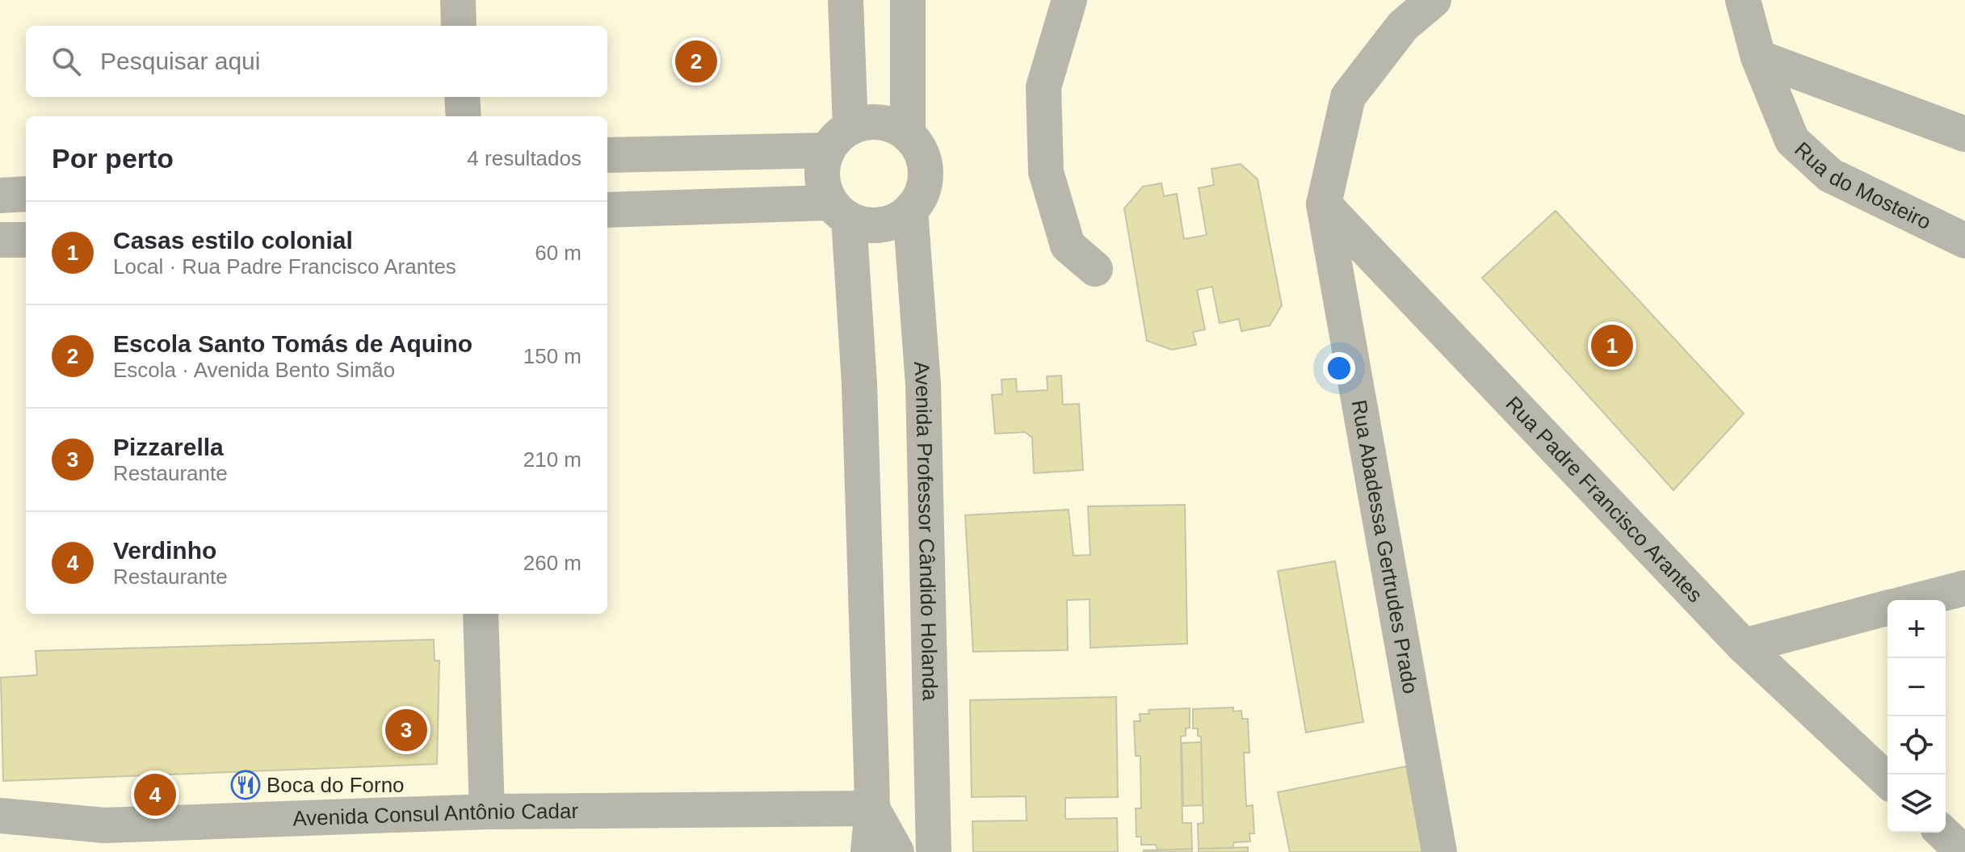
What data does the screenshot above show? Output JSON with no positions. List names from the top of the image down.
{
  "streets": {
    "street": [
      "Rua do Mosteiro",
      "Rua Padre Francisco Arantes",
      "Avenida Professor Cândido Holanda",
      "Rua Abadessa Gertrudes Prado",
      "Avenida Consul Antônio Cadar"
    ]
  },
  "crossings": [
    ["Rua Padre Francisco Arantes", "Rua Abadessa Gertrudes Prado"]
  ],
  "places": {
    "restaurant": ["Boca do Forno"]
  },
  "page": {
    "search": "Pesquisar aqui",
    "pins": [
      "2",
      "1",
      "3",
      "4"
    ],
    "heading": ["Por perto", "4 resultados"],
    "list": [
      {
        "mark": "1",
        "name": "Casas estilo colonial",
        "note": "Local · Rua Padre Francisco Arantes",
        "value": "60 m"
      },
      {
        "mark": "2",
        "name": "Escola Santo Tomás de Aquino",
        "note": "Escola · Avenida Bento Simão",
        "value": "150 m"
      },
      {
        "mark": "3",
        "name": "Pizzarella",
        "note": "Restaurante",
        "value": "210 m"
      },
      {
        "mark": "4",
        "name": "Verdinho",
        "note": "Restaurante",
        "value": "260 m"
      }
    ],
    "map_buttons": ["+", "−"]
  }
}
